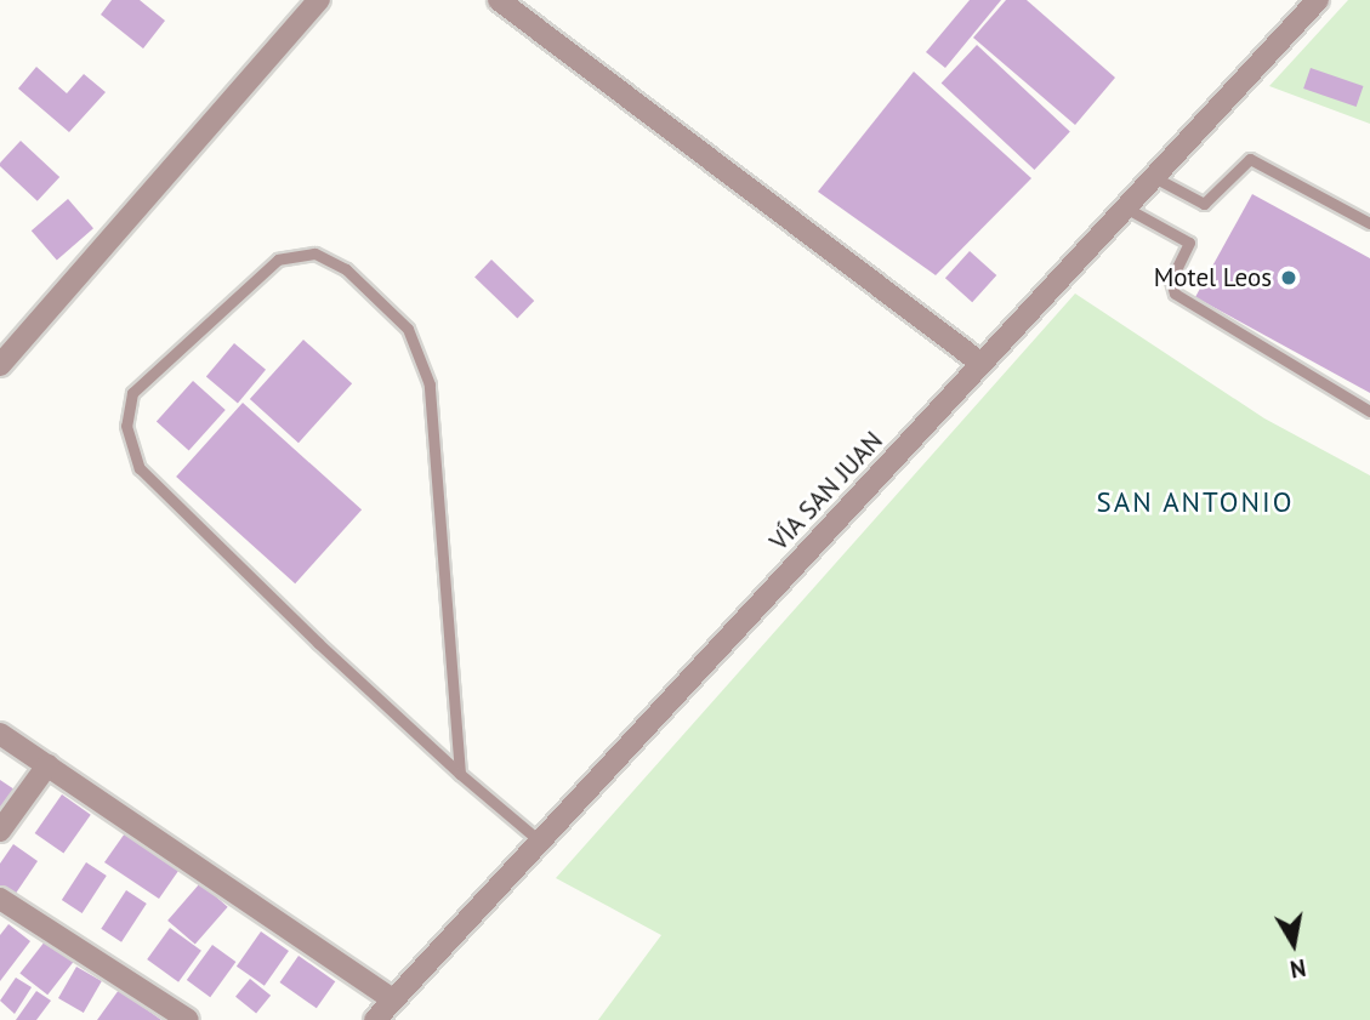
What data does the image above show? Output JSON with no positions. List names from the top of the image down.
{
  "streets": {
    "street": ["VÍA SAN JUAN"]
  },
  "districts": ["SAN ANTONIO"],
  "places": ["Motel Leos"],
  "north": "bottom"
}
